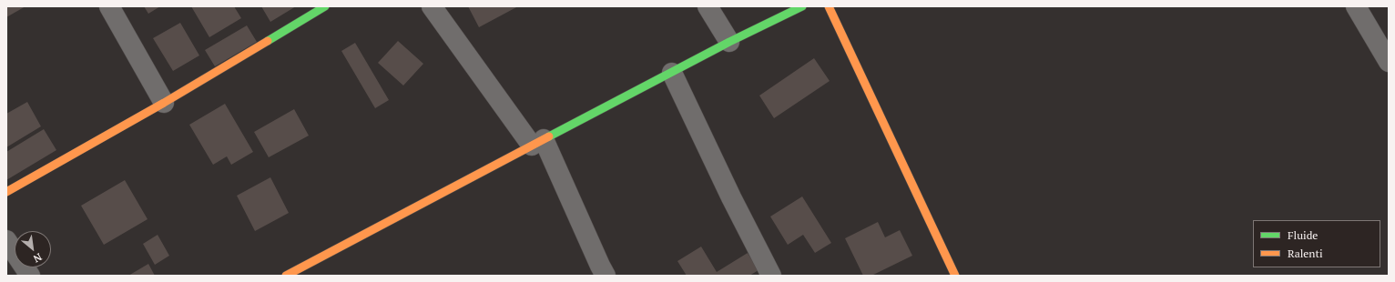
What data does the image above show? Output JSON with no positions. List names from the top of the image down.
{
  "legend": ["Fluide", "Ralenti"],
  "north": "bottom right"
}
